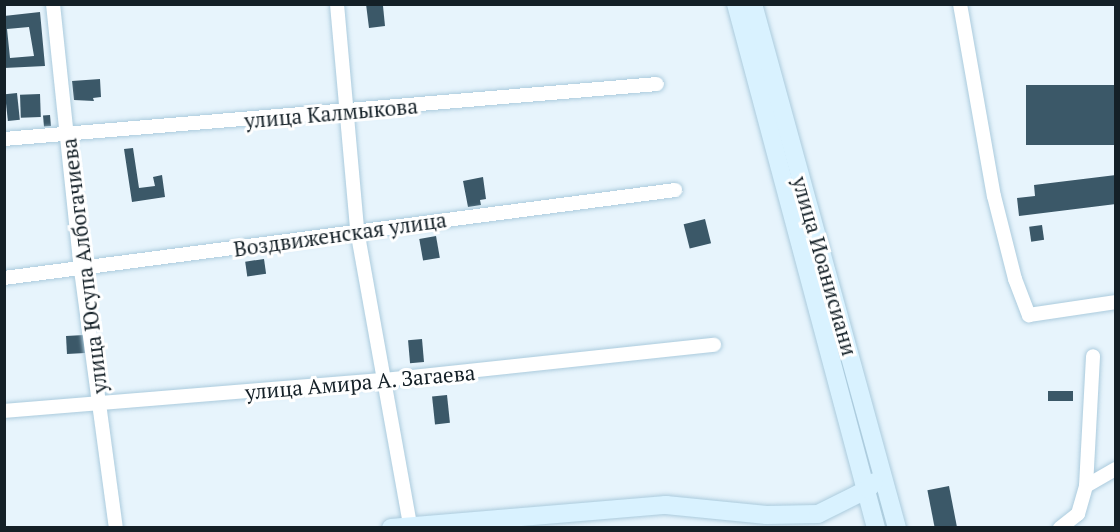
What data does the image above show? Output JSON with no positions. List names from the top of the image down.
{
  "streets": {
    "main road": ["улица Иоанисиани"],
    "street": [
      "улица Калмыкова",
      "Воздвиженская улица",
      "улица Юсупа Албогачиева",
      "улица Амира А. Загаева"
    ]
  },
  "crossings": [
    ["улица Калмыкова", "улица Юсупа Албогачиева"],
    ["Воздвиженская улица", "улица Юсупа Албогачиева"],
    ["улица Юсупа Албогачиева", "улица Амира А. Загаева"]
  ]
}
